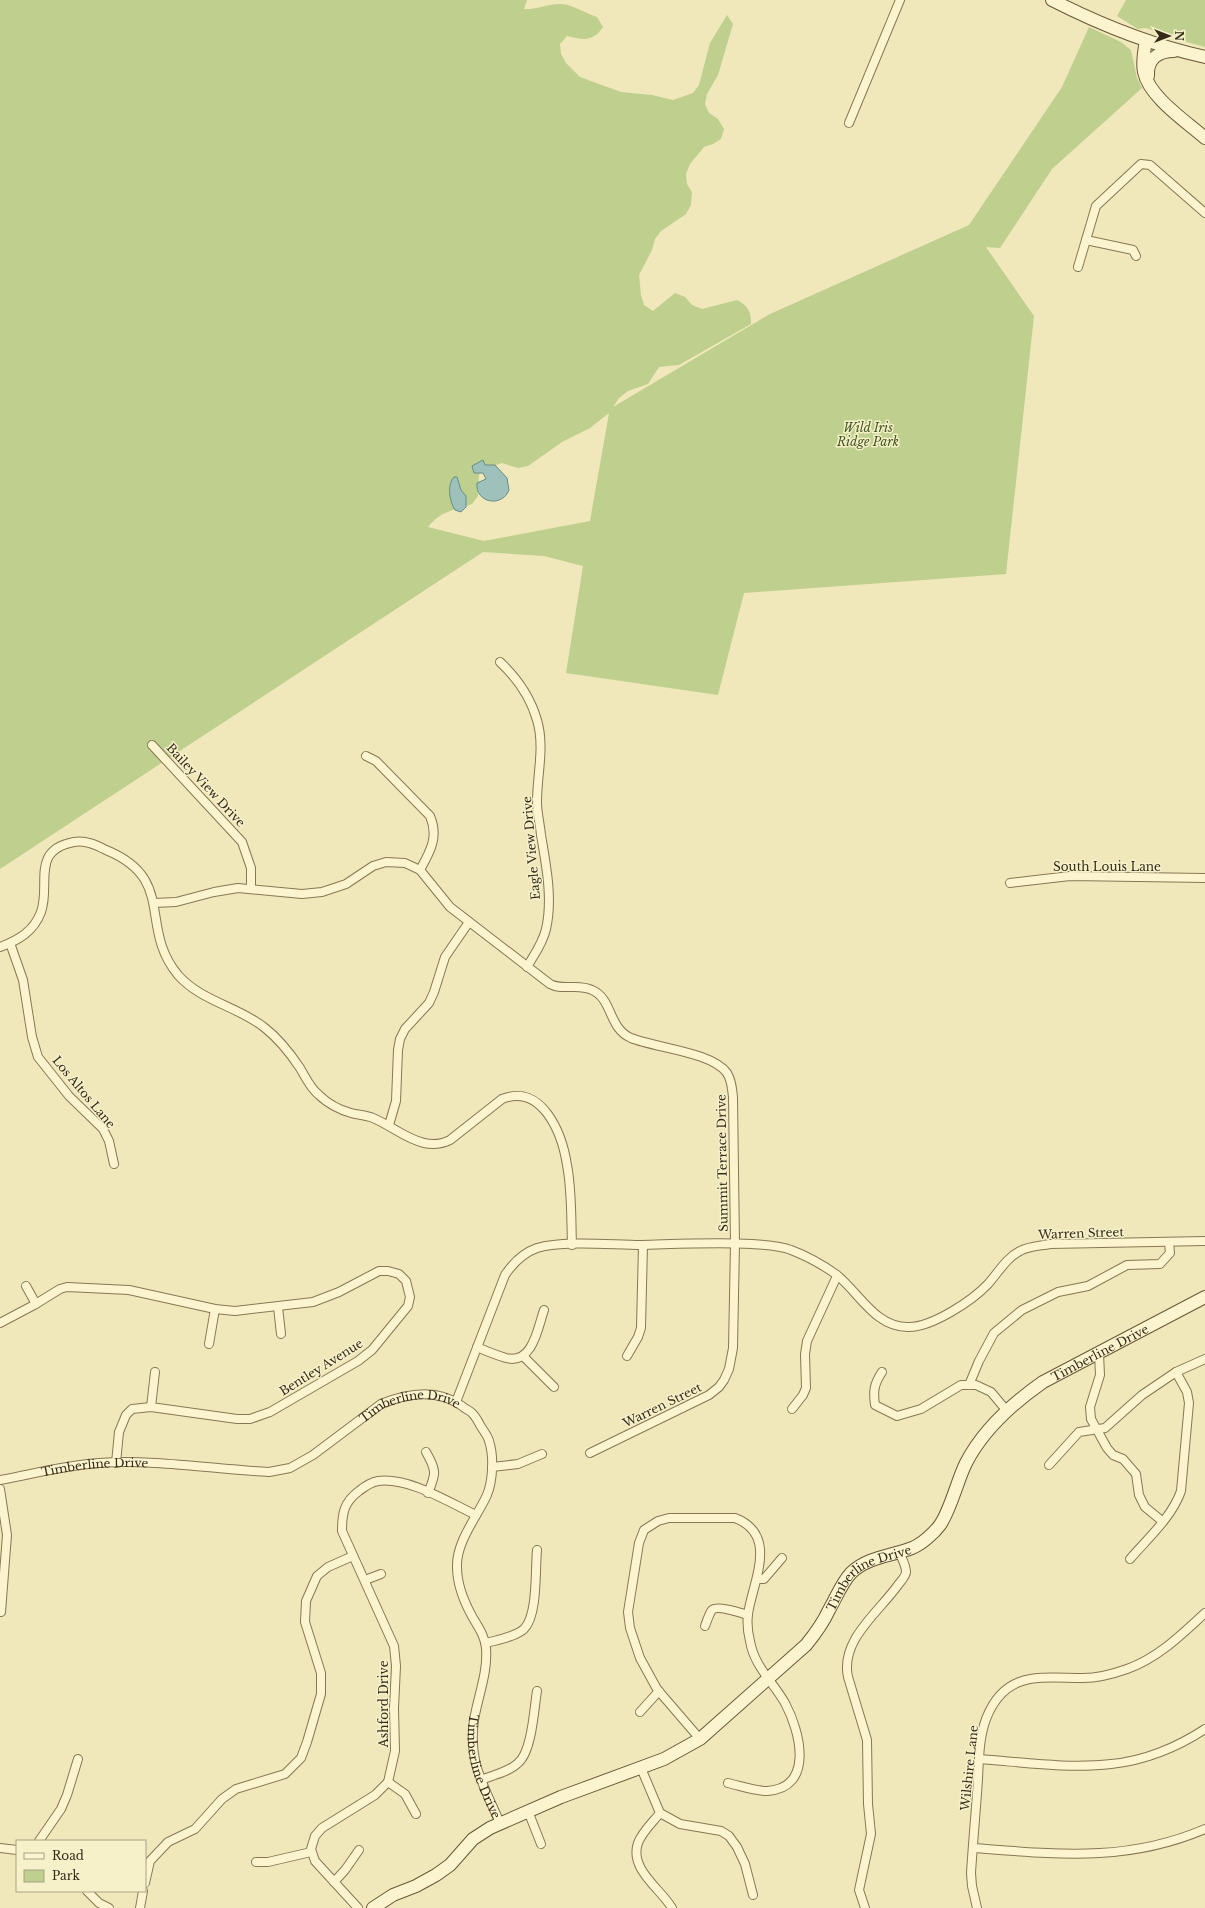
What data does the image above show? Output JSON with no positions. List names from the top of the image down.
{
  "streets": {
    "street": [
      "Bailey View Drive",
      "Eagle View Drive",
      "South Louis Lane",
      "Los Altos Lane",
      "Summit Terrace Drive",
      "Warren Street",
      "Timberline Drive",
      "Bentley Avenue",
      "Ashford Drive",
      "Wilshire Lane"
    ]
  },
  "crossings": [
    ["Bailey View Drive", "Summit Terrace Drive"],
    ["Eagle View Drive", "Summit Terrace Drive"],
    ["Summit Terrace Drive", "Warren Street"],
    ["Warren Street", "Timberline Drive"],
    ["Timberline Drive", "Bentley Avenue"],
    ["Timberline Drive", "Ashford Drive"]
  ],
  "parks": ["Wild Iris Ridge Park"],
  "legend": ["Road", "Park"],
  "north": "right"
}
